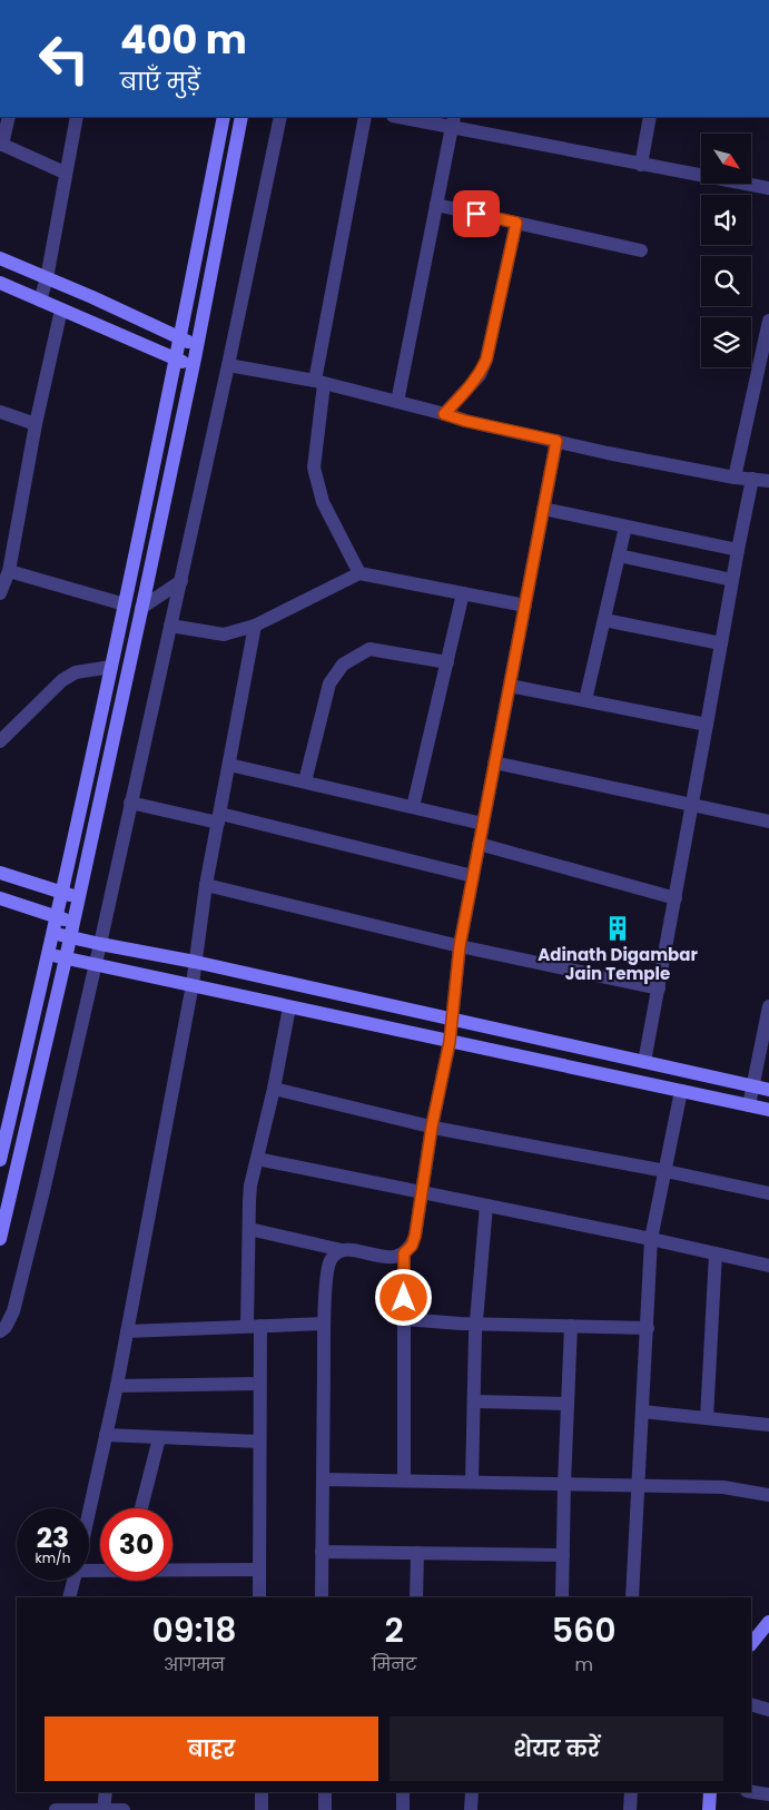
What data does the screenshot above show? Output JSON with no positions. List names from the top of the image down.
{
  "places": {
    "building": ["Adinath Digambar Jain Temple"]
  },
  "north": "bottom right",
  "page": {
    "turn": ["400 m", "बाएँ मुड़ें"],
    "speed": "23 km/h",
    "limit": "30",
    "eta": [
      "09:18",
      "आगमन",
      "2",
      "मिनट",
      "560",
      "m"
    ],
    "buttons": ["बाहर", "शेयर करें"]
  }
}
